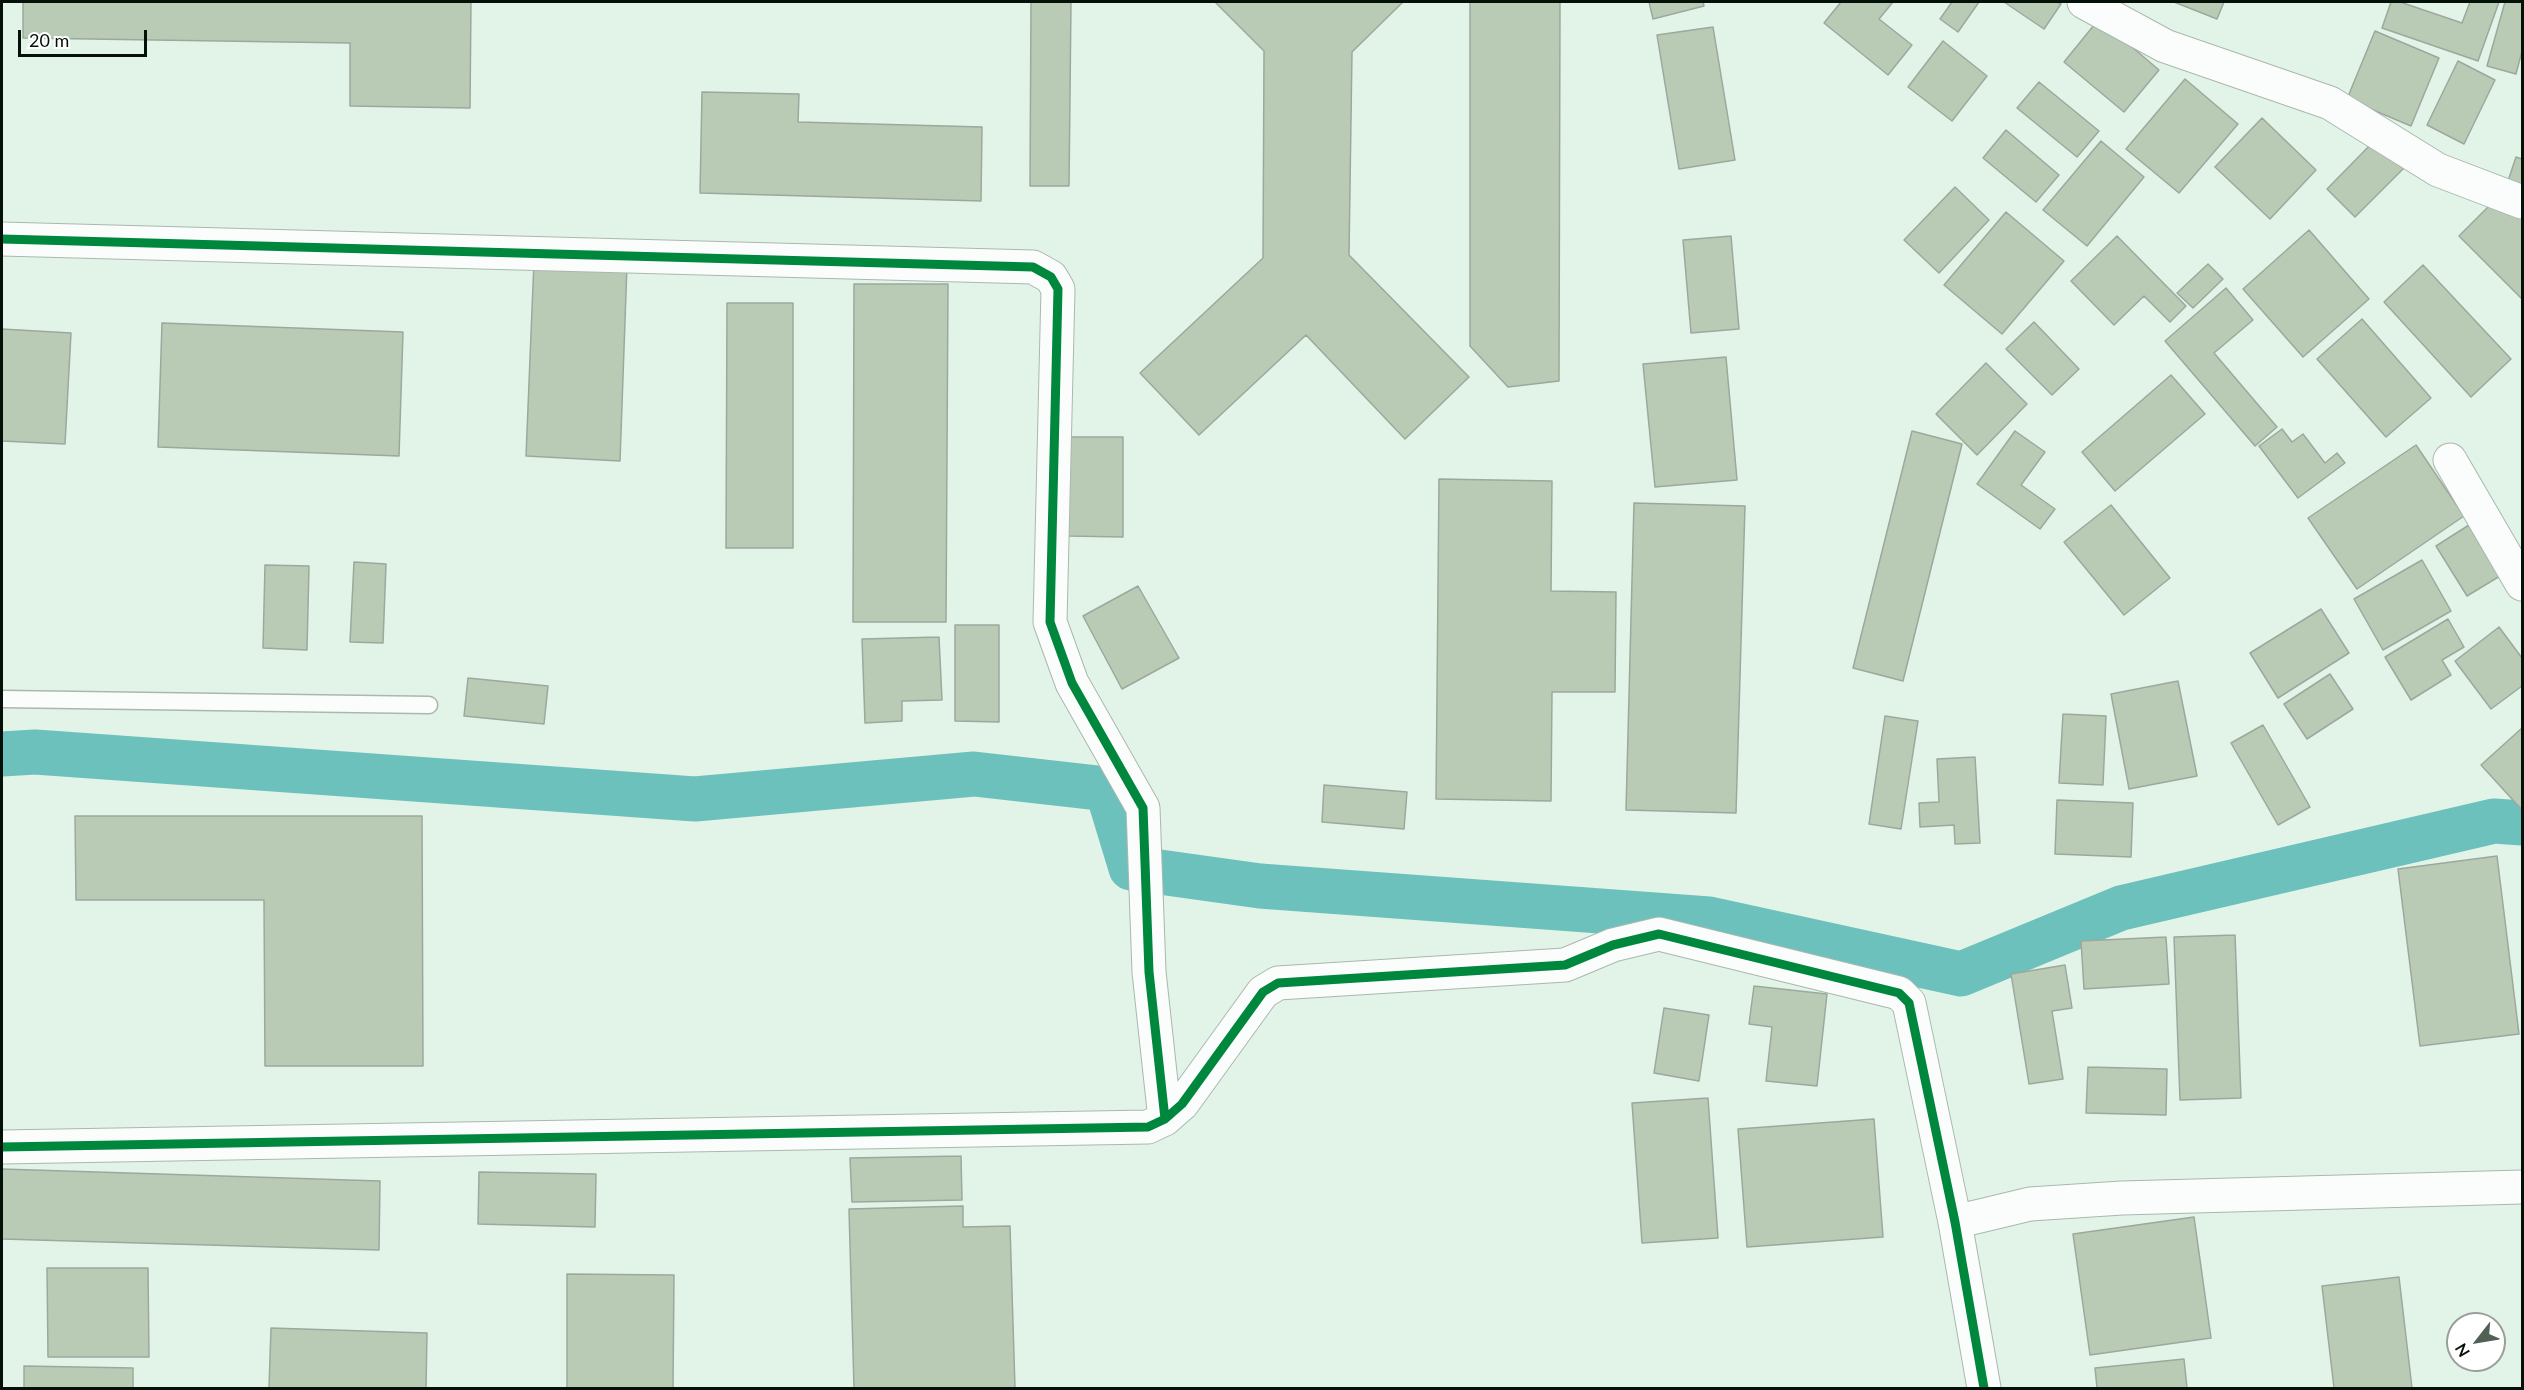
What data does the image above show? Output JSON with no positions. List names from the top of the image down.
{
  "scale_bar": "20 m",
  "north": "bottom left"
}
